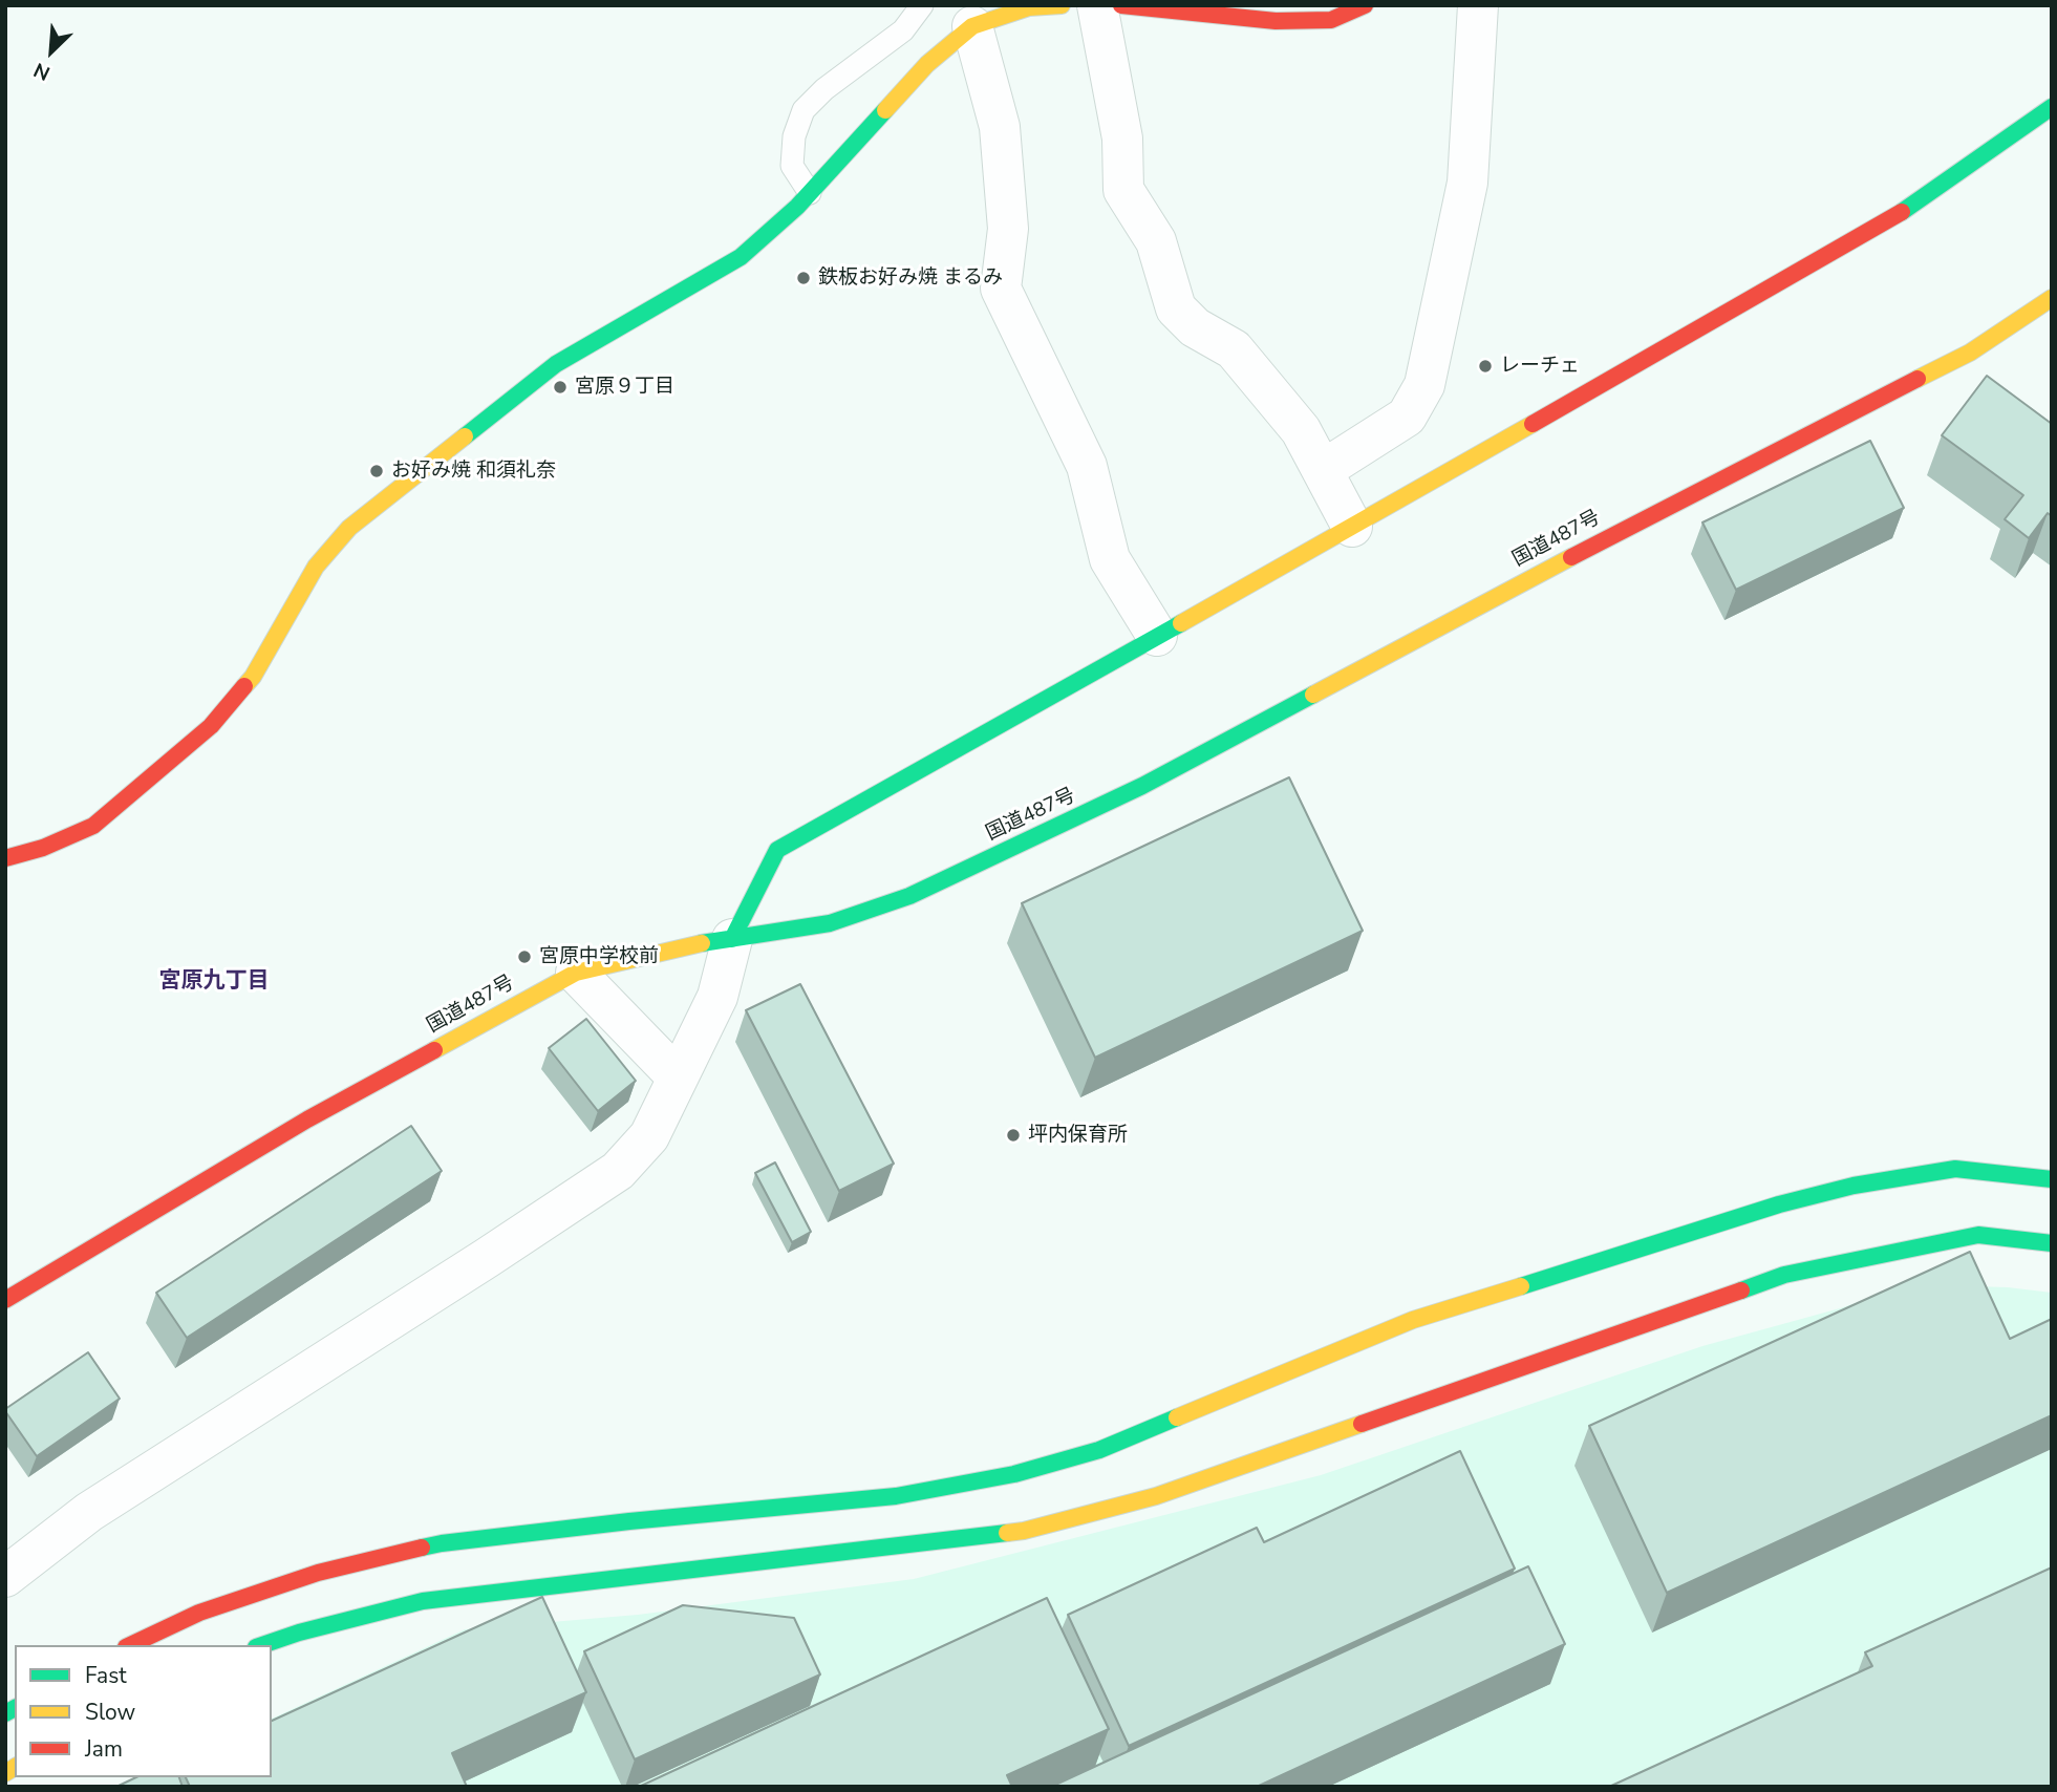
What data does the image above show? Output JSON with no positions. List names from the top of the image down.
{
  "streets": {
    "main road": ["国道487号"]
  },
  "districts": ["宮原九丁目"],
  "places": [
    "鉄板お好み焼 まるみ",
    "レーチェ",
    "宮原９丁目",
    "お好み焼 和須礼奈",
    "宮原中学校前",
    "坪内保育所"
  ],
  "legend": ["Fast", "Slow", "Jam"],
  "north": "bottom left"
}
